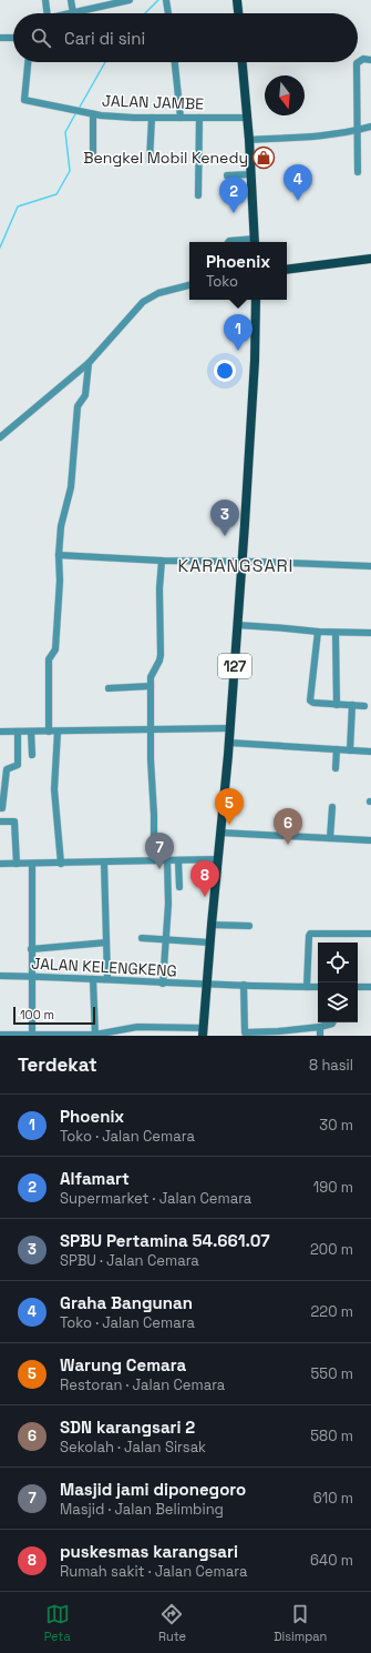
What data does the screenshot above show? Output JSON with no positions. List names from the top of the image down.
{
  "streets": {
    "main road": ["127"],
    "street": ["JALAN JAMBE", "JALAN KELENGKENG"]
  },
  "crossings": [
    ["127", "JALAN KELENGKENG"]
  ],
  "districts": ["KARANGSARI"],
  "places": {
    "shop": ["Bengkel Mobil Kenedy"]
  },
  "scale_bar": "100 m",
  "north": "bottom",
  "page": {
    "search": "Cari di sini",
    "pins": [
      "4",
      "2",
      "1",
      "3",
      "5",
      "6",
      "7",
      "8"
    ],
    "popup": ["Phoenix", "Toko"],
    "scale": "100 m",
    "heading": ["Terdekat", "8 hasil"],
    "list": [
      {
        "mark": "1",
        "name": "Phoenix",
        "note": "Toko · Jalan Cemara",
        "value": "30 m"
      },
      {
        "mark": "2",
        "name": "Alfamart",
        "note": "Supermarket · Jalan Cemara",
        "value": "190 m"
      },
      {
        "mark": "3",
        "name": "SPBU Pertamina 54.661.07",
        "note": "SPBU · Jalan Cemara",
        "value": "200 m"
      },
      {
        "mark": "4",
        "name": "Graha Bangunan",
        "note": "Toko · Jalan Cemara",
        "value": "220 m"
      },
      {
        "mark": "5",
        "name": "Warung Cemara",
        "note": "Restoran · Jalan Cemara",
        "value": "550 m"
      },
      {
        "mark": "6",
        "name": "SDN karangsari 2",
        "note": "Sekolah · Jalan Sirsak",
        "value": "580 m"
      },
      {
        "mark": "7",
        "name": "Masjid jami diponegoro",
        "note": "Masjid · Jalan Belimbing",
        "value": "610 m"
      },
      {
        "mark": "8",
        "name": "puskesmas karangsari",
        "note": "Rumah sakit · Jalan Cemara",
        "value": "640 m"
      }
    ],
    "nav": ["Peta", "Rute", "Disimpan"]
  }
}
